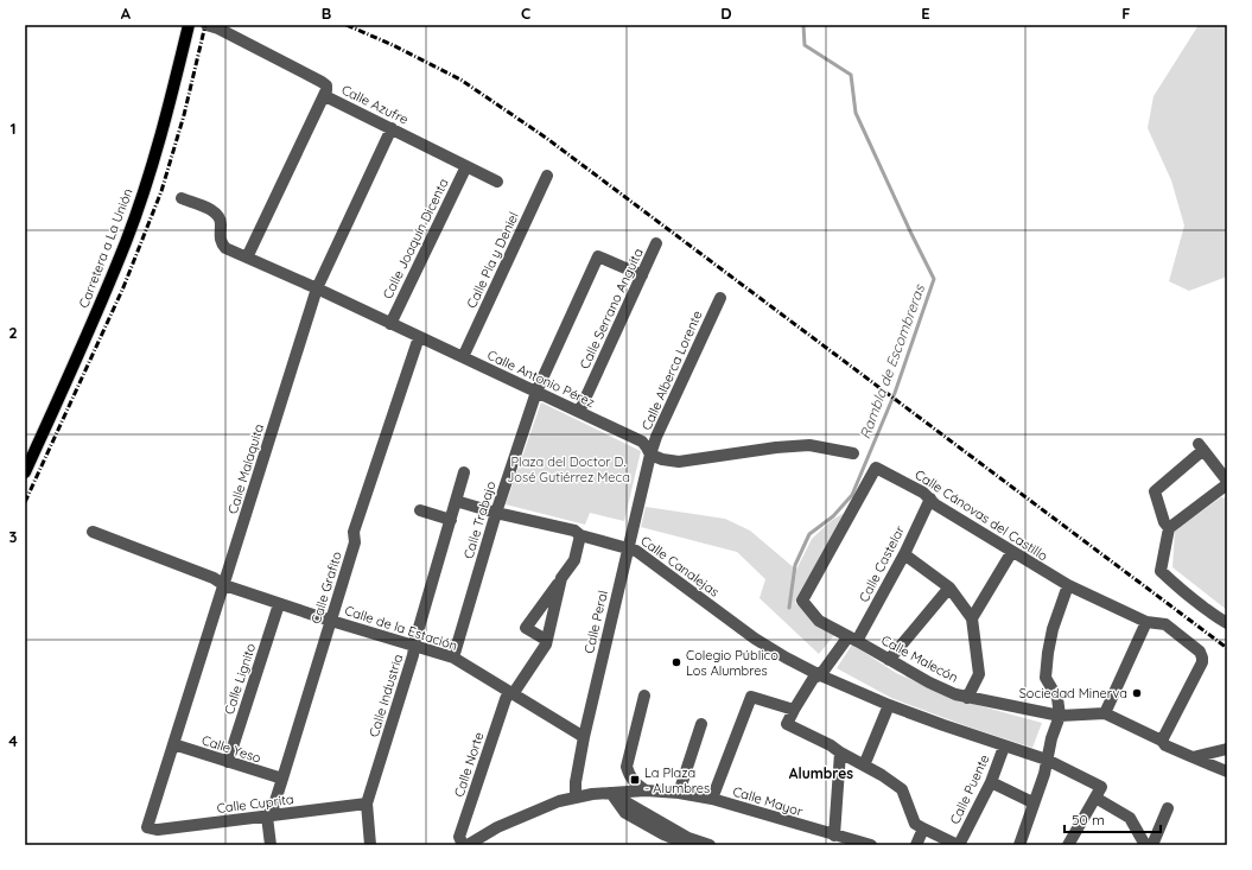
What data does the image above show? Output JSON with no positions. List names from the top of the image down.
{
  "streets": {
    "main road": ["Carretera a La Unión"],
    "street": [
      "Calle Azufre",
      "Calle Joaquín Dicenta",
      "Calle Pla y Deniel",
      "Calle Serrano Anguita",
      "Calle Alberca Lorente",
      "Calle Antonio Pérez",
      "Calle Malaquita",
      "Calle Cánovas del Castillo",
      "Calle Trabajo",
      "Calle Castelar",
      "Calle Canalejas",
      "Calle Grafito",
      "Calle Peral",
      "Calle de la Estación",
      "Calle Malecón",
      "Calle Lignito",
      "Calle Industria",
      "Calle Yeso",
      "Calle Norte",
      "Calle Puente",
      "Calle Mayor",
      "Calle Cuprita"
    ]
  },
  "crossings": [
    ["Calle Azufre", "Calle Joaquín Dicenta"],
    ["Calle Azufre", "Calle Antonio Pérez"],
    ["Calle Azufre", "Calle Malaquita"],
    ["Calle Joaquín Dicenta", "Calle Antonio Pérez"],
    ["Calle Pla y Deniel", "Calle Antonio Pérez"],
    ["Calle Serrano Anguita", "Calle Antonio Pérez"],
    ["Calle Serrano Anguita", "Calle Trabajo"],
    ["Calle Alberca Lorente", "Calle Antonio Pérez"],
    ["Calle Alberca Lorente", "Calle Peral"],
    ["Calle Antonio Pérez", "Calle Malaquita"],
    ["Calle Antonio Pérez", "Calle Trabajo"],
    ["Calle Antonio Pérez", "Calle Grafito"],
    ["Calle Antonio Pérez", "Calle Peral"],
    ["Calle Malaquita", "Calle de la Estación"],
    ["Calle Malaquita", "Calle Yeso"],
    ["Calle Malaquita", "Calle Cuprita"],
    ["Calle Cánovas del Castillo", "Calle Castelar"],
    ["Calle Cánovas del Castillo", "Calle Malecón"],
    ["Calle Trabajo", "Calle Canalejas"],
    ["Calle Trabajo", "Calle de la Estación"],
    ["Calle Castelar", "Calle Canalejas"],
    ["Calle Castelar", "Calle Malecón"],
    ["Calle Canalejas", "Calle Peral"],
    ["Calle Canalejas", "Calle Industria"],
    ["Calle Grafito", "Calle de la Estación"],
    ["Calle Grafito", "Calle Yeso"],
    ["Calle Grafito", "Calle Cuprita"],
    ["Calle Peral", "Calle de la Estación"],
    ["Calle Peral", "Calle Mayor"],
    ["Calle de la Estación", "Calle Lignito"],
    ["Calle de la Estación", "Calle Industria"],
    ["Calle de la Estación", "Calle Norte"],
    ["Calle Lignito", "Calle Yeso"],
    ["Calle Industria", "Calle Cuprita"]
  ],
  "districts": ["Alumbres"],
  "water": ["Rambla de Escombreras"],
  "parks": ["Plaza del Doctor D. José Gutiérrez Meca"],
  "places": {
    "other": ["Colegio Público Los Alumbres", "Sociedad Minerva"],
    "transit": ["La Plaza - Alumbres"]
  },
  "scale_bar": "50 m",
  "grid": {
    "columns": [
      "A",
      "B",
      "C",
      "D",
      "E",
      "F"
    ],
    "rows": [
      "1",
      "2",
      "3",
      "4"
    ]
  }
}
